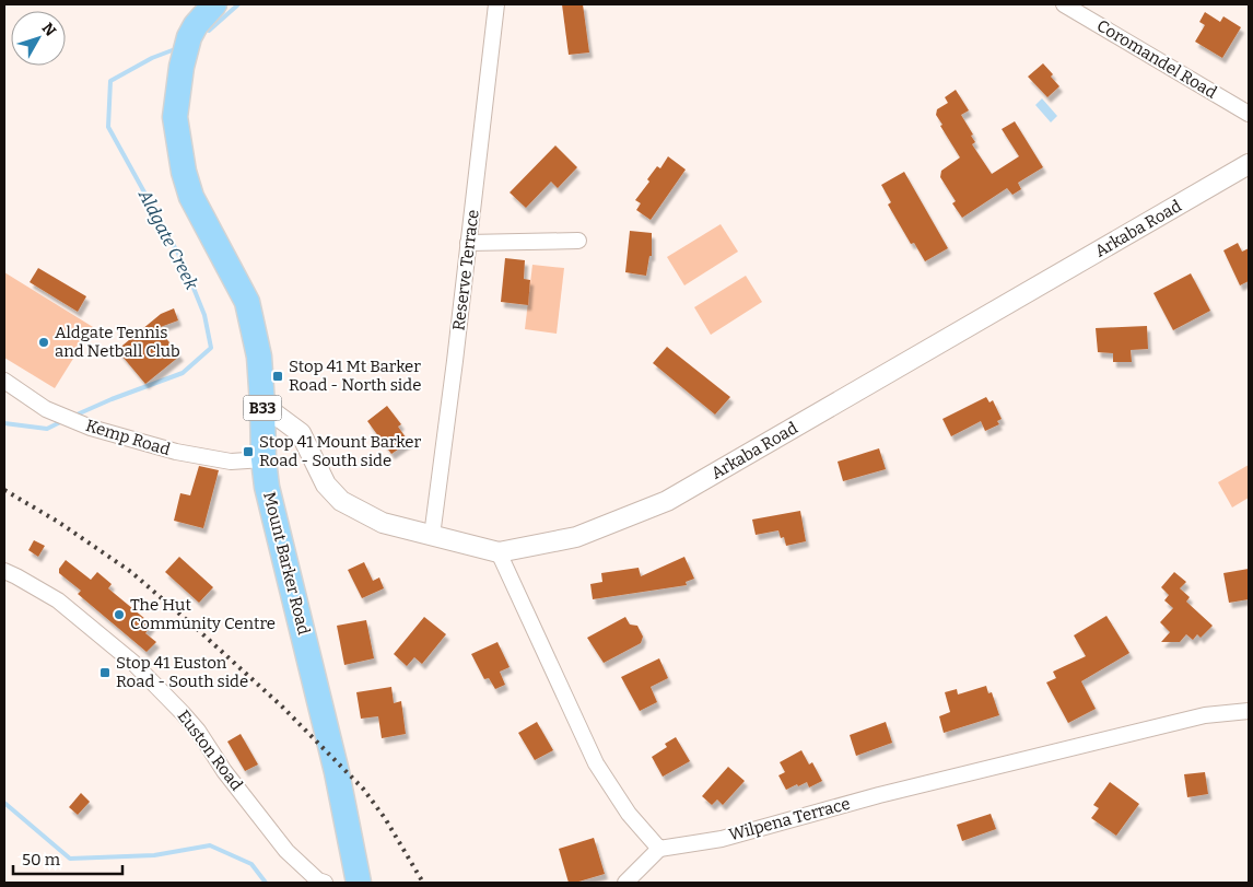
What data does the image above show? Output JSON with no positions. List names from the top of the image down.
{
  "streets": {
    "main road": ["B33", "Mount Barker Road"],
    "street": [
      "Coromandel Road",
      "Arkaba Road",
      "Reserve Terrace",
      "Kemp Road",
      "Euston Road",
      "Wilpena Terrace"
    ]
  },
  "crossings": [
    ["Arkaba Road", "Reserve Terrace"],
    ["Arkaba Road", "Mount Barker Road"],
    ["Kemp Road", "Mount Barker Road"]
  ],
  "water": ["Aldgate Creek"],
  "places": {
    "other": ["Aldgate Tennis and Netball Club", "The Hut Community Centre"],
    "transit": ["Stop 41 Mt Barker Road - North side", "Stop 41 Mount Barker Road - South side", "Stop 41 Euston Road - South side"]
  },
  "scale_bar": "50 m",
  "north": "top right"
}
